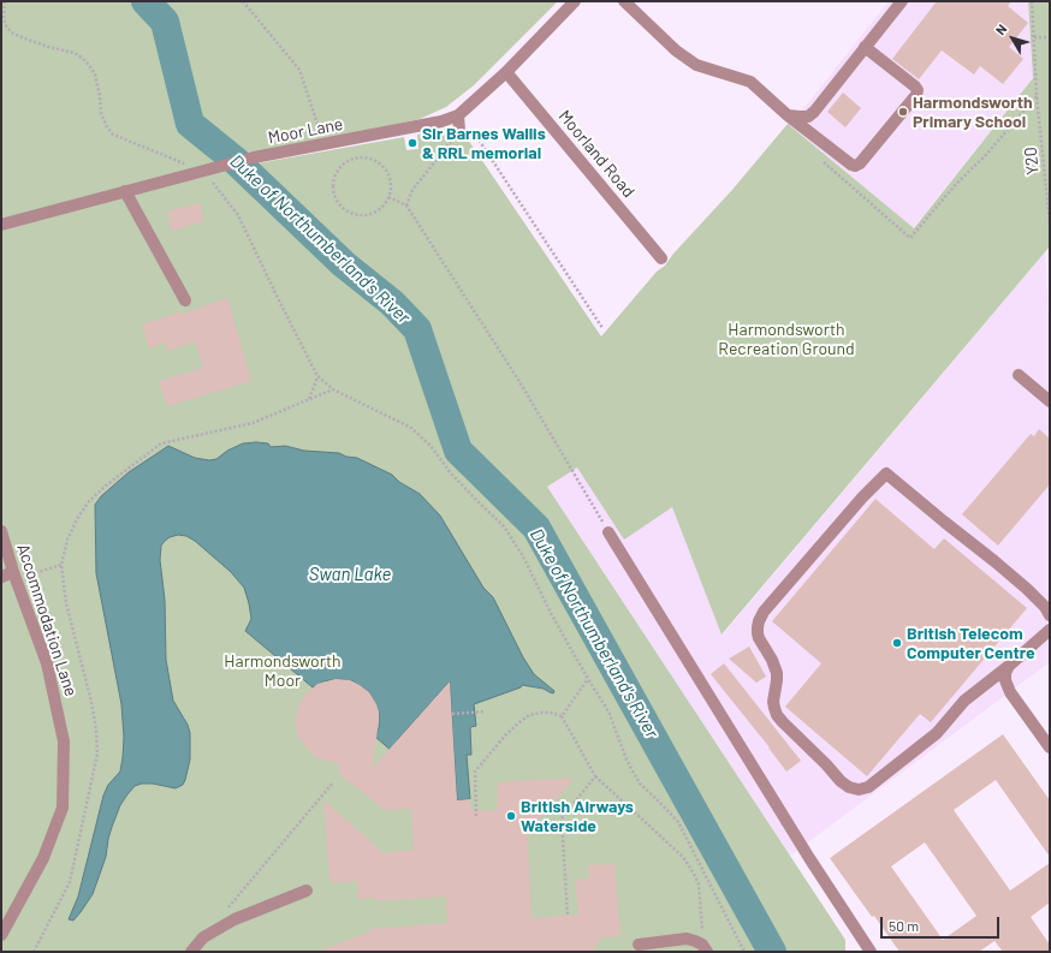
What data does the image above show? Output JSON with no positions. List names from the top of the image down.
{
  "streets": {
    "street": ["Moor Lane", "Moorland Road", "Accommodation Lane"],
    "path": ["Y20"]
  },
  "crossings": [
    ["Moor Lane", "Moorland Road"]
  ],
  "water": ["Duke of Northumberland's River", "Swan Lake"],
  "parks": ["Harmondsworth Recreation Ground", "Harmondsworth Moor"],
  "places": [
    "Harmondsworth Primary School",
    "Sir Barnes Wallis & RRL memorial",
    "British Telecom Computer Centre",
    "British Airways Waterside"
  ],
  "scale_bar": "50 m",
  "north": "top left"
}
